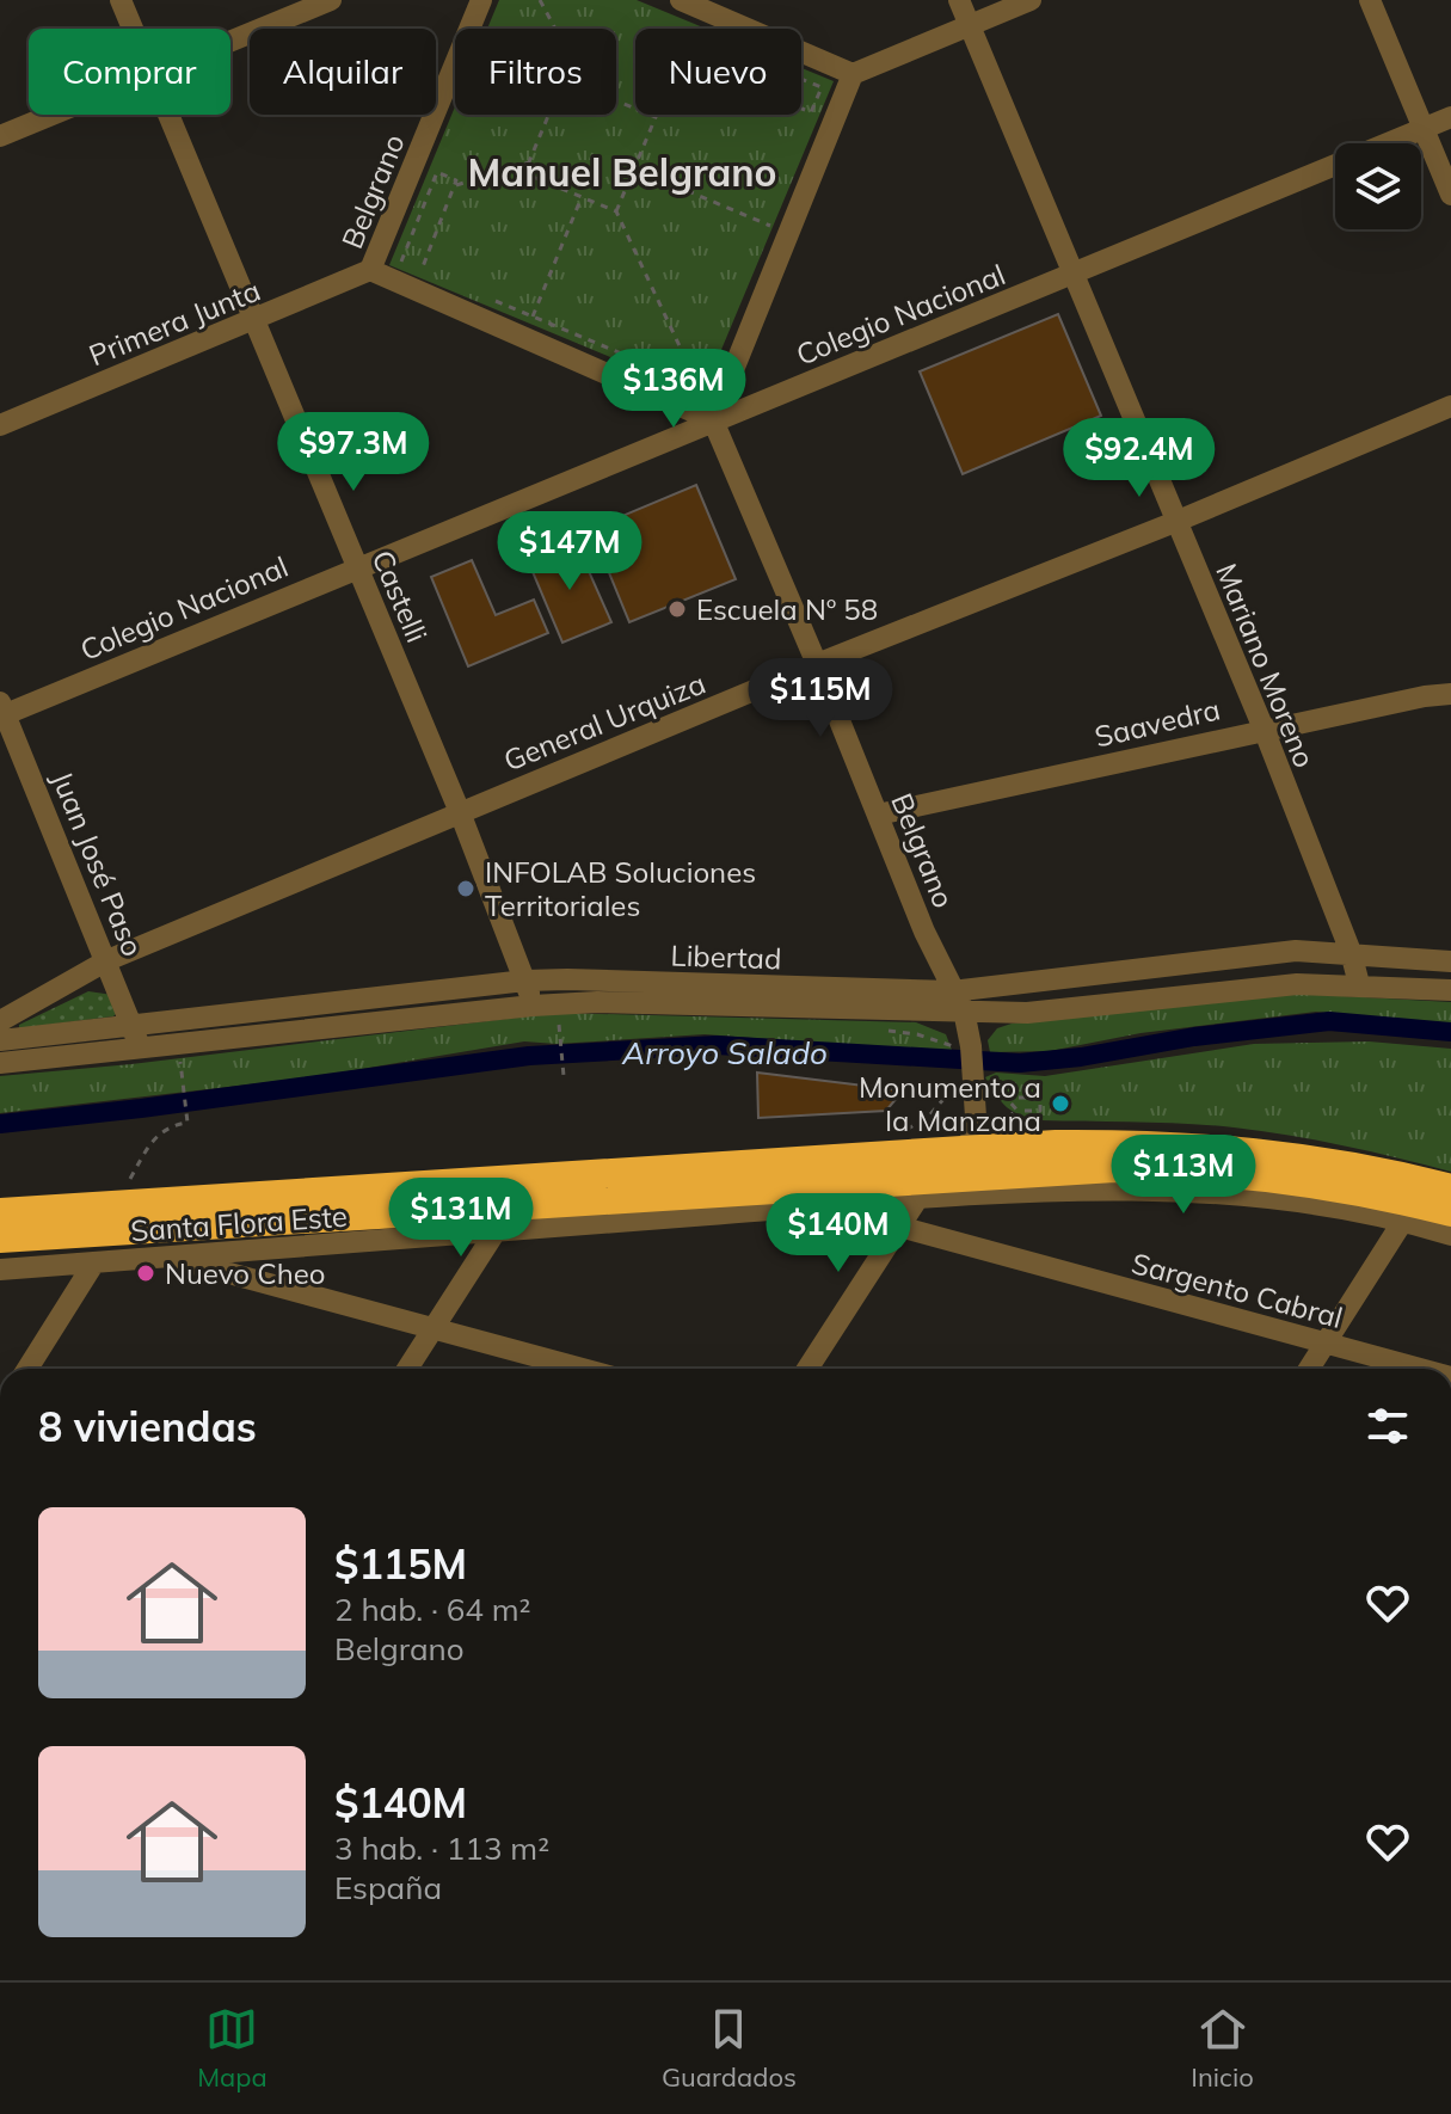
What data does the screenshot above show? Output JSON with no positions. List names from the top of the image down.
{
  "streets": {
    "street": [
      "Belgrano",
      "Colegio Nacional",
      "Primera Junta",
      "Castelli",
      "Mariano Moreno",
      "General Urquiza",
      "Saavedra",
      "Juan José Paso",
      "Libertad",
      "Santa Flora Este",
      "Sargento Cabral"
    ]
  },
  "crossings": [
    ["Belgrano", "Colegio Nacional"],
    ["Belgrano", "Primera Junta"],
    ["Belgrano", "General Urquiza"],
    ["Belgrano", "Saavedra"],
    ["Belgrano", "Libertad"],
    ["Colegio Nacional", "Castelli"],
    ["Colegio Nacional", "Mariano Moreno"],
    ["Colegio Nacional", "Juan José Paso"],
    ["Primera Junta", "Castelli"],
    ["Castelli", "General Urquiza"],
    ["Castelli", "Libertad"],
    ["Mariano Moreno", "General Urquiza"],
    ["Mariano Moreno", "Saavedra"],
    ["Mariano Moreno", "Libertad"],
    ["General Urquiza", "Juan José Paso"],
    ["Juan José Paso", "Libertad"]
  ],
  "districts": ["Manuel Belgrano"],
  "water": ["Arroyo Salado"],
  "places": [
    "Escuela Nº 58",
    "INFOLAB Soluciones Territoriales",
    "Monumento a la Manzana",
    "Nuevo Cheo"
  ],
  "page": {
    "chip": [
      "Comprar",
      "Alquilar",
      "Filtros",
      "Nuevo"
    ],
    "price": [
      "$136M",
      "$97.3M",
      "$92.4M",
      "$147M",
      "$115M",
      "$113M",
      "$131M",
      "$140M"
    ],
    "heading": "8 viviendas",
    "list": [
      {
        "name": "$115M",
        "note": "2 hab. · 64 m² · Belgrano"
      },
      {
        "name": "$140M",
        "note": "3 hab. · 113 m² · España"
      }
    ],
    "tabs": ["Mapa", "Guardados", "Inicio"]
  }
}
